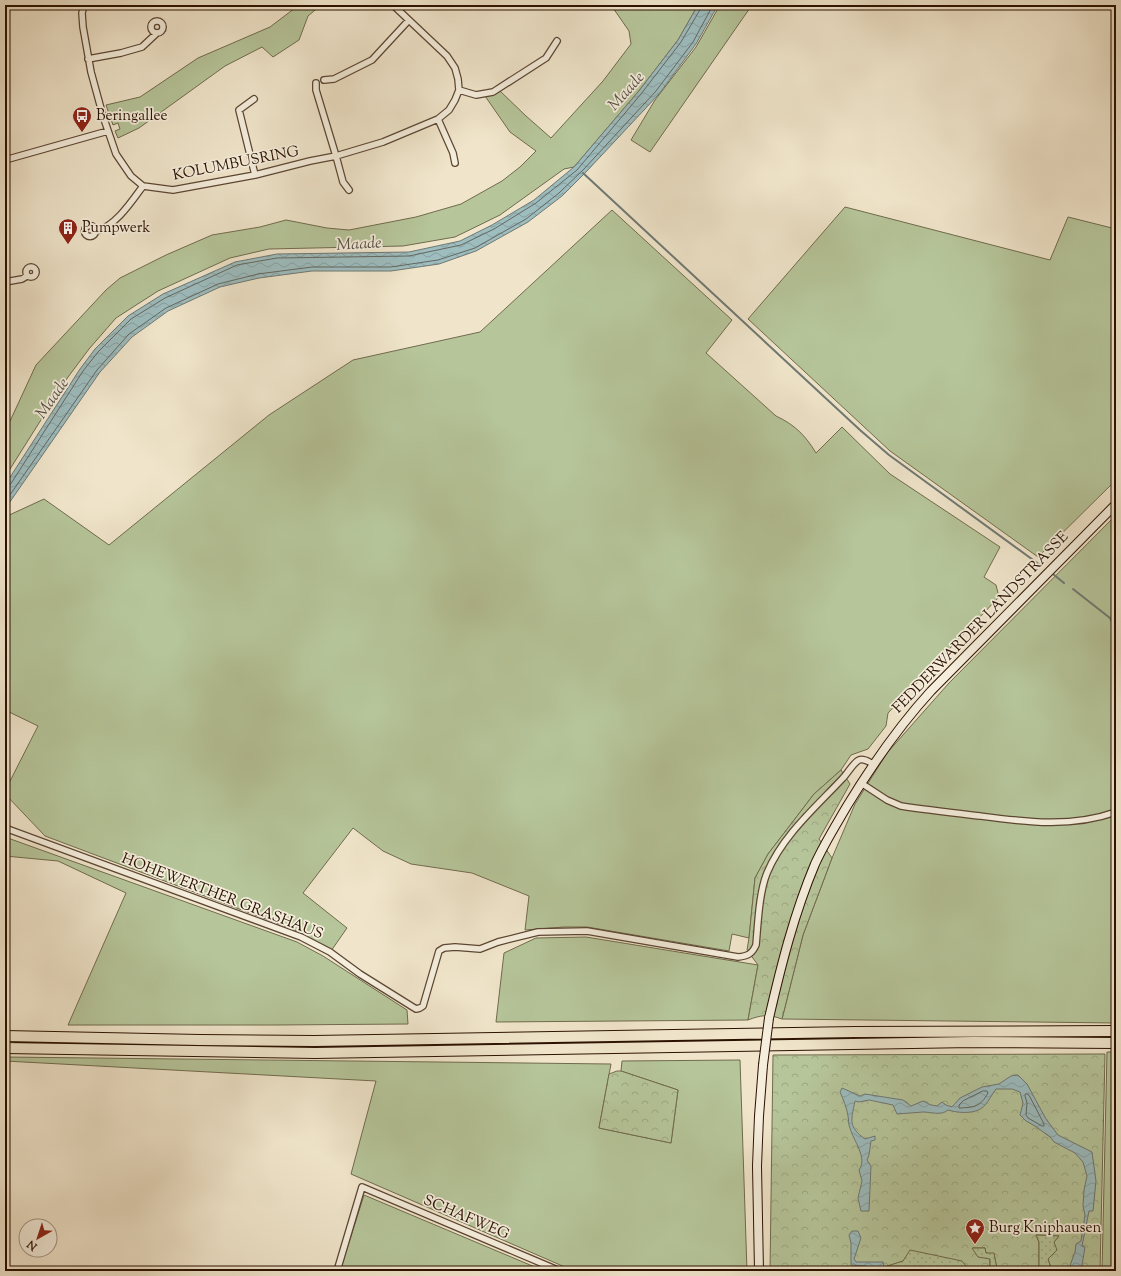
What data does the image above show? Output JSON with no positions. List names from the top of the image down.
{
  "streets": {
    "street": [
      "KOLUMBUSRING",
      "FEDDERWARDER LANDSTRASSE",
      "HOHEWERTHER GRASHAUS",
      "SCHAFWEG"
    ]
  },
  "crossings": [
    ["FEDDERWARDER LANDSTRASSE", "HOHEWERTHER GRASHAUS"]
  ],
  "water": ["Maade"],
  "places": {
    "bus stop": ["Beringallee"],
    "building": ["Pumpwerk"],
    "place": ["Burg Kniphausen"]
  },
  "north": "bottom left"
}
